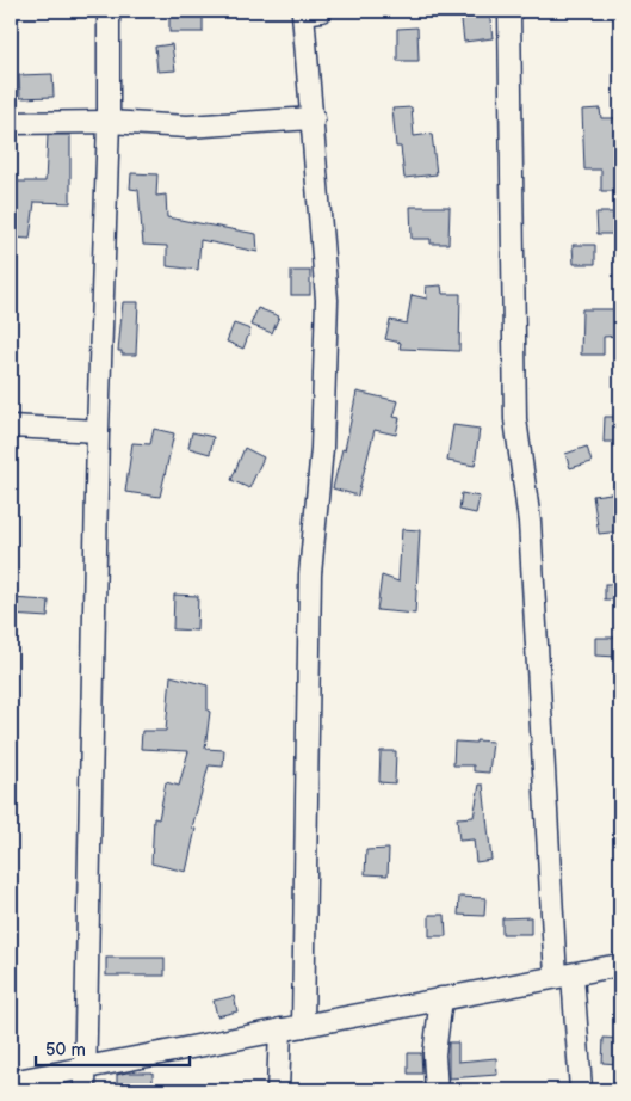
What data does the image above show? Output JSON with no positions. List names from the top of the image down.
{
  "scale_bar": "50 m"
}
